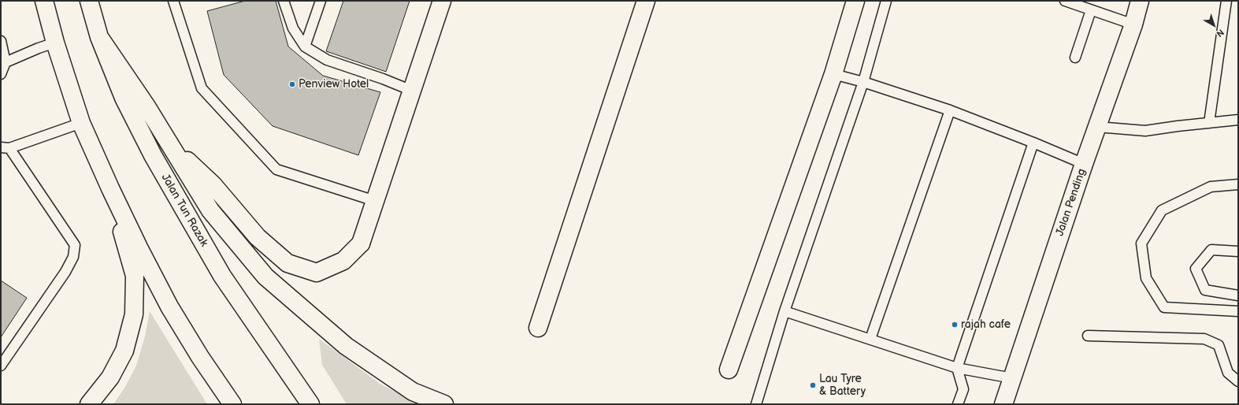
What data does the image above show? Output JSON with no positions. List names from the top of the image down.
{
  "streets": {
    "main road": ["Jalan Pending", "Jalan Tun Razak"]
  },
  "places": ["Penview Hotel", "rajah cafe", "Lau Tyre & Battery"],
  "north": "bottom right"
}
